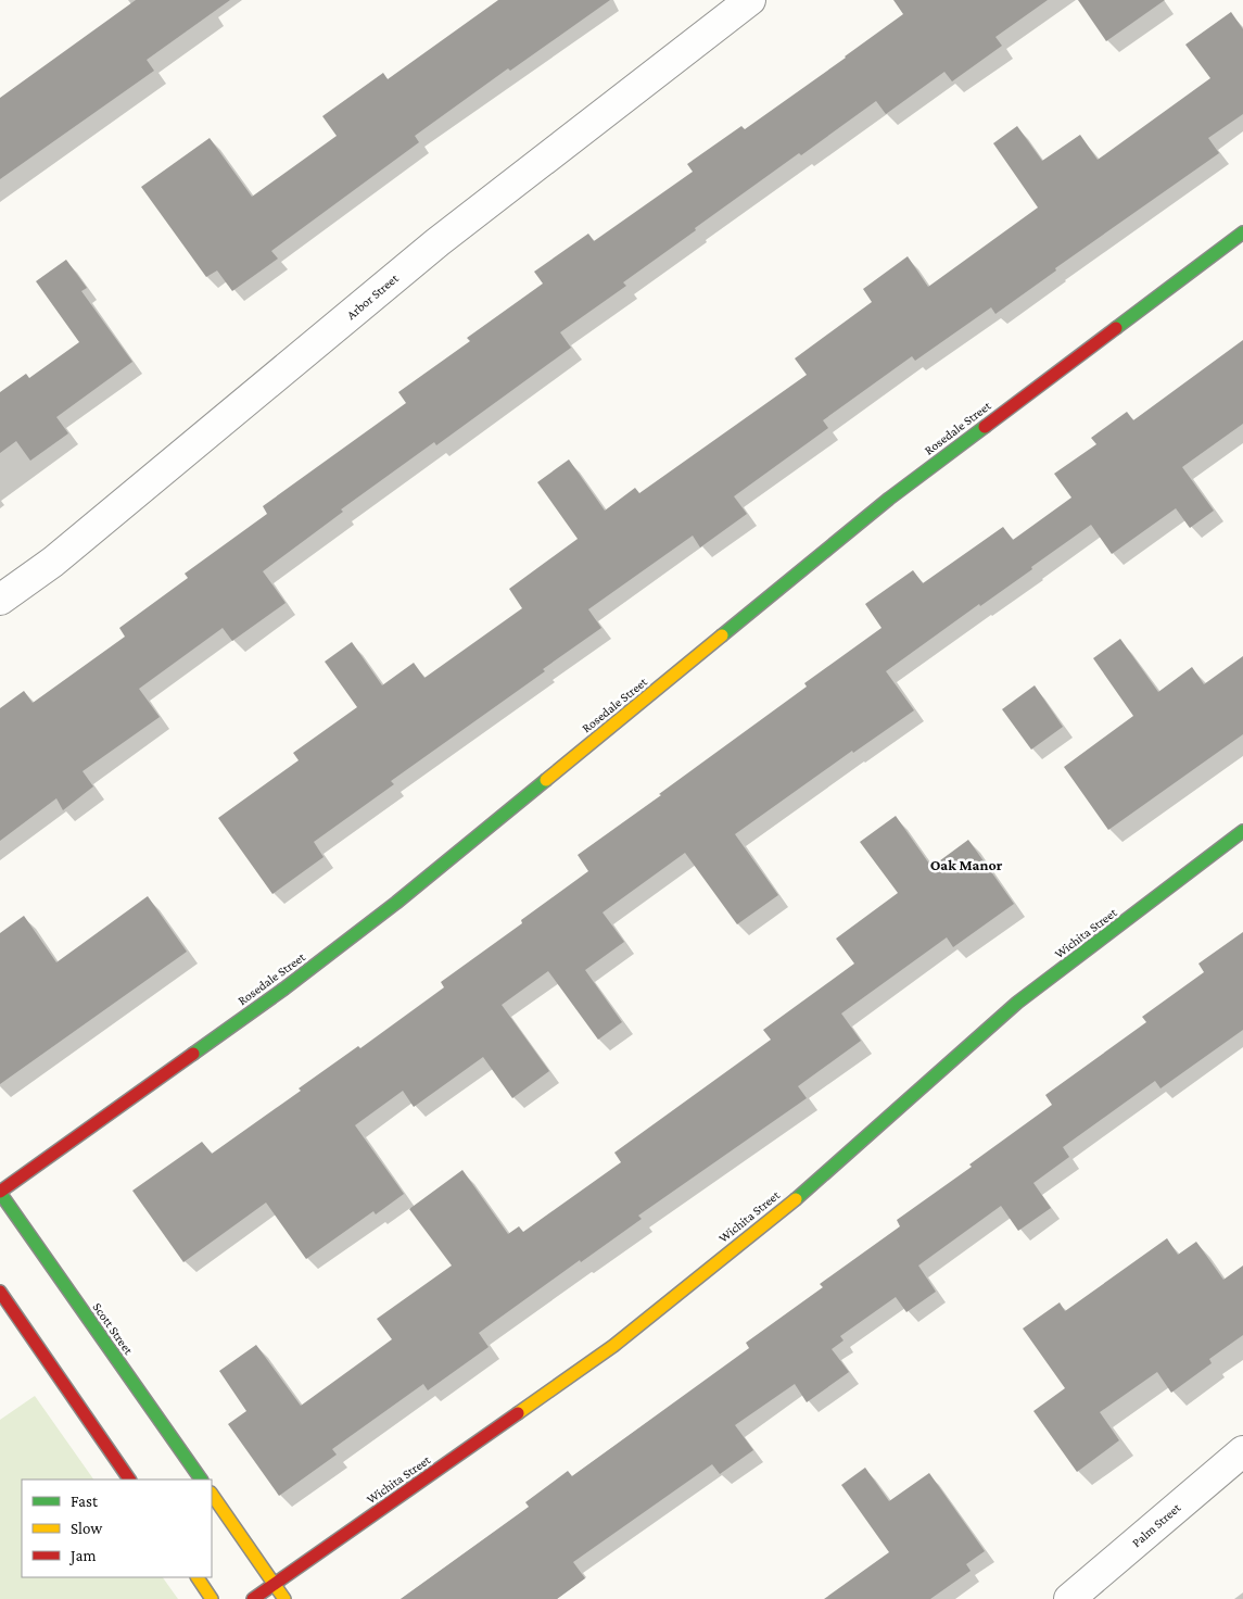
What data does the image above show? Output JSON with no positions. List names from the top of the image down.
{
  "streets": {
    "street": [
      "Arbor Street",
      "Rosedale Street",
      "Wichita Street",
      "Scott Street",
      "Palm Street"
    ]
  },
  "crossings": [
    ["Rosedale Street", "Scott Street"]
  ],
  "districts": ["Oak Manor"],
  "legend": ["Fast", "Slow", "Jam"]
}
